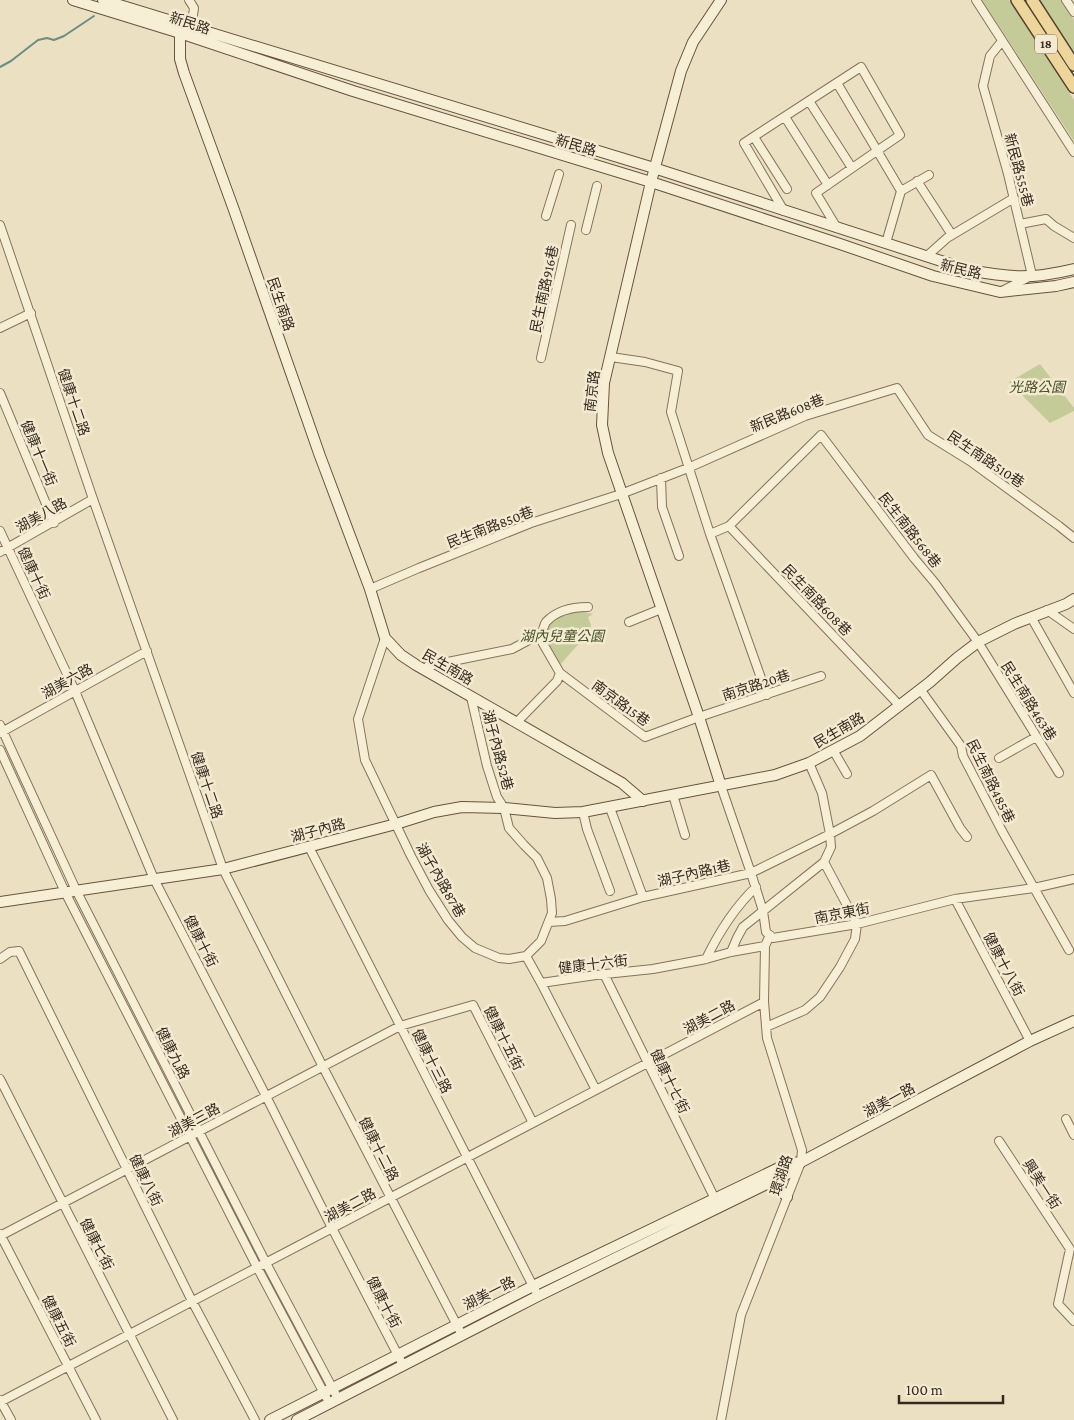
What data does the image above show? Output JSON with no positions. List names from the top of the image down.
{
  "streets": {
    "main road": ["18"],
    "street": [
      "新民路",
      "新民路555巷",
      "民生南路916巷",
      "民生南路",
      "南京路",
      "健康十二路",
      "新民路608巷",
      "健康十一街",
      "民生南路510巷",
      "湖美八路",
      "民生南路850巷",
      "民生南路568巷",
      "健康十街",
      "民生南路608巷",
      "湖美六路",
      "南京路20巷",
      "民生南路463巷",
      "南京路15巷",
      "湖子內路52巷",
      "民生南路485巷",
      "湖子內路",
      "湖子內路1巷",
      "湖子內路87巷",
      "南京東街",
      "健康十六街",
      "健康十八街",
      "湖美二路",
      "健康十五街",
      "健康九路",
      "健康十三路",
      "健康十七街",
      "湖美一路",
      "湖美三路",
      "環湖路",
      "健康八街",
      "興美一街",
      "健康七街",
      "健康五街"
    ]
  },
  "crossings": [
    ["新民路", "新民路555巷"],
    ["新民路", "民生南路"],
    ["新民路", "南京路"],
    ["民生南路", "南京路"],
    ["民生南路", "民生南路850巷"],
    ["民生南路", "民生南路568巷"],
    ["民生南路", "民生南路608巷"],
    ["民生南路", "民生南路463巷"],
    ["民生南路", "湖子內路52巷"],
    ["民生南路", "民生南路485巷"],
    ["民生南路", "湖子內路"],
    ["民生南路", "湖子內路87巷"],
    ["南京路", "民生南路850巷"],
    ["南京路", "南京路20巷"],
    ["南京路", "南京路15巷"],
    ["健康十二路", "湖美八路"],
    ["健康十二路", "湖美六路"],
    ["健康十二路", "湖子內路"],
    ["健康十二路", "湖美二路"],
    ["健康十二路", "湖美一路"],
    ["健康十二路", "湖美三路"],
    ["新民路608巷", "民生南路510巷"],
    ["新民路608巷", "民生南路850巷"],
    ["健康十一街", "湖美八路"],
    ["湖美八路", "健康十街"],
    ["民生南路568巷", "民生南路608巷"],
    ["民生南路568巷", "民生南路463巷"],
    ["健康十街", "湖美六路"],
    ["健康十街", "湖子內路"],
    ["健康十街", "湖美二路"],
    ["健康十街", "湖美一路"],
    ["健康十街", "湖美三路"],
    ["湖美六路", "健康九路"],
    ["南京路20巷", "南京路15巷"],
    ["湖子內路52巷", "湖子內路"],
    ["湖子內路52巷", "湖子內路1巷"],
    ["民生南路485巷", "南京東街"],
    ["湖子內路", "湖子內路1巷"],
    ["湖子內路", "湖子內路87巷"],
    ["湖子內路", "健康九路"],
    ["湖子內路", "健康十三路"],
    ["南京東街", "健康十八街"],
    ["南京東街", "環湖路"],
    ["健康十六街", "湖美二路"],
    ["健康十六街", "健康十七街"],
    ["健康十六街", "環湖路"],
    ["健康十八街", "湖美一路"],
    ["湖美二路", "健康十五街"],
    ["湖美二路", "健康九路"],
    ["湖美二路", "健康十三路"],
    ["湖美二路", "健康十七街"],
    ["湖美二路", "環湖路"],
    ["湖美二路", "健康八街"],
    ["湖美二路", "健康七街"],
    ["湖美二路", "健康五街"],
    ["健康十五街", "健康十三路"],
    ["健康十五街", "湖美三路"],
    ["健康九路", "湖美一路"],
    ["健康九路", "湖美三路"],
    ["健康十三路", "湖美一路"],
    ["健康十三路", "湖美三路"],
    ["健康十七街", "湖美一路"],
    ["湖美一路", "環湖路"],
    ["湖美三路", "健康八街"],
    ["湖美三路", "健康七街"],
    ["湖美三路", "健康五街"]
  ],
  "parks": ["光路公園", "湖內兒童公園"],
  "scale_bar": "100 m"
}
